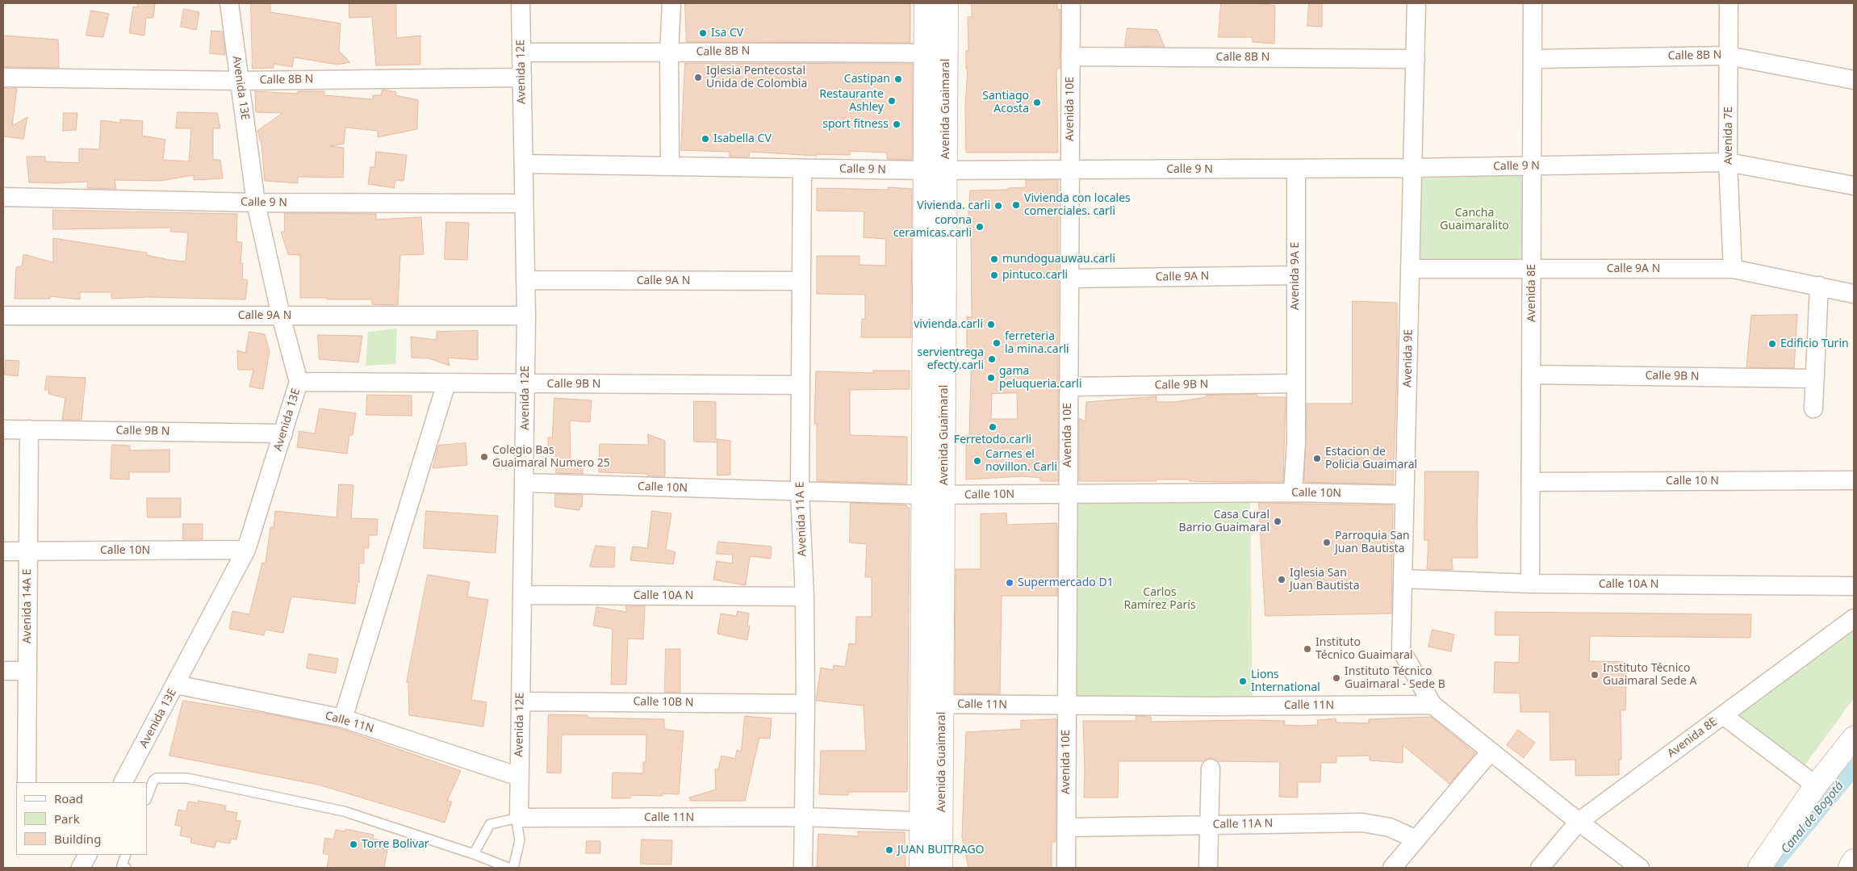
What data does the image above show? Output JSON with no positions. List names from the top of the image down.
{
  "streets": {
    "street": [
      "Calle 8B N",
      "Avenida 12E",
      "Avenida 13E",
      "Avenida Guaimaral",
      "Avenida 10E",
      "Avenida 7E",
      "Calle 9 N",
      "Calle 9A N",
      "Avenida 9A E",
      "Avenida 8E",
      "Avenida 9E",
      "Calle 9B N",
      "Calle 10 N",
      "Calle 10N",
      "Avenida 11A E",
      "Calle 10A N",
      "Avenida 14A E",
      "Calle 10B N",
      "Calle 11N",
      "Calle 11A N"
    ]
  },
  "crossings": [
    ["Calle 8B N", "Avenida 12E"],
    ["Calle 8B N", "Avenida 13E"],
    ["Calle 8B N", "Avenida Guaimaral"],
    ["Calle 8B N", "Avenida 10E"],
    ["Calle 8B N", "Avenida 7E"],
    ["Calle 8B N", "Avenida 8E"],
    ["Calle 8B N", "Avenida 9E"],
    ["Avenida 12E", "Calle 9 N"],
    ["Avenida 12E", "Calle 9A N"],
    ["Avenida 12E", "Calle 9B N"],
    ["Avenida 12E", "Calle 10N"],
    ["Avenida 12E", "Calle 10A N"],
    ["Avenida 12E", "Calle 10B N"],
    ["Avenida 12E", "Calle 11N"],
    ["Avenida 13E", "Calle 9 N"],
    ["Avenida 13E", "Calle 9A N"],
    ["Avenida 13E", "Calle 9B N"],
    ["Avenida 13E", "Calle 10N"],
    ["Avenida 13E", "Calle 11N"],
    ["Avenida Guaimaral", "Calle 9 N"],
    ["Avenida Guaimaral", "Calle 10N"],
    ["Avenida Guaimaral", "Calle 11N"],
    ["Avenida 10E", "Calle 9 N"],
    ["Avenida 10E", "Calle 9A N"],
    ["Avenida 10E", "Calle 9B N"],
    ["Avenida 10E", "Calle 10N"],
    ["Avenida 10E", "Calle 11N"],
    ["Avenida 10E", "Calle 11A N"],
    ["Avenida 7E", "Calle 9 N"],
    ["Avenida 7E", "Calle 9A N"],
    ["Calle 9 N", "Avenida 9A E"],
    ["Calle 9 N", "Avenida 8E"],
    ["Calle 9 N", "Avenida 9E"],
    ["Calle 9 N", "Avenida 11A E"],
    ["Calle 9A N", "Avenida 9A E"],
    ["Calle 9A N", "Avenida 8E"],
    ["Calle 9A N", "Avenida 9E"],
    ["Calle 9A N", "Avenida 11A E"],
    ["Avenida 9A E", "Calle 9B N"],
    ["Avenida 9A E", "Calle 10N"],
    ["Avenida 8E", "Calle 9B N"],
    ["Avenida 8E", "Calle 10 N"],
    ["Avenida 8E", "Calle 10A N"],
    ["Avenida 9E", "Calle 10N"],
    ["Avenida 9E", "Calle 10A N"],
    ["Avenida 9E", "Calle 11N"],
    ["Calle 9B N", "Avenida 11A E"],
    ["Calle 9B N", "Avenida 14A E"],
    ["Calle 10N", "Avenida 11A E"],
    ["Calle 10N", "Avenida 14A E"],
    ["Avenida 11A E", "Calle 10A N"],
    ["Avenida 11A E", "Calle 10B N"],
    ["Avenida 11A E", "Calle 11N"]
  ],
  "water": ["Canal de Bogotá"],
  "parks": ["Cancha Guaimaralito", "Carlos Ramírez París"],
  "places": [
    "Isa CV",
    "Iglesia Pentecostal Unida de Colombia",
    "Castipan",
    "Restaurante Ashley",
    "Santiago Acosta",
    "sport fitness",
    "Isabella CV",
    "Vivienda con locales comerciales. carli",
    "Vivienda. carli",
    "corona ceramicas.carli",
    "mundoguauwau.carli",
    "pintuco.carli",
    "vivienda.carli",
    "ferreteria la mina.carli",
    "Edificio Turin",
    "servientrega efecty.carli",
    "gama peluqueria.carli",
    "Ferretodo.carli",
    "Colegio Bas Guaimaral Numero 25",
    "Estacion de Policia Guaimaral",
    "Carnes el novillon. Carli",
    "Casa Cural Barrio Guaimaral",
    "Parroquia San Juan Bautista",
    "Iglesia San Juan Bautista",
    "Supermercado D1",
    "Instituto Técnico Guaimaral",
    "Instituto Técnico Guaimaral Sede A",
    "Instituto Técnico Guaimaral - Sede B",
    "Lions International",
    "Torre Bolivar",
    "JUAN BUITRAGO"
  ],
  "legend": ["Road", "Park", "Building"]
}
